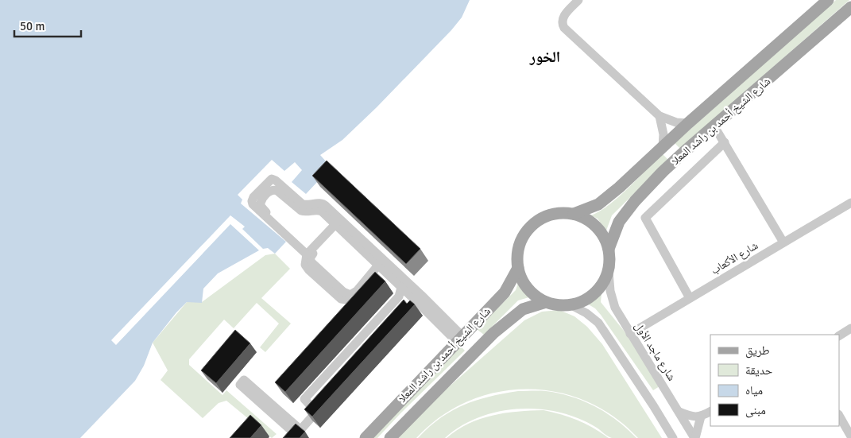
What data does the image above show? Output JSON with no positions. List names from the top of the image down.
{
  "streets": {
    "main road": ["شارع الشيخ أحمد بن راشد المعلا"],
    "street": ["شارع الأكعاب", "شارع ماجد الأول"]
  },
  "crossings": [
    ["شارع الشيخ أحمد بن راشد المعلا", "شارع ماجد الأول"],
    ["شارع الأكعاب", "شارع ماجد الأول"]
  ],
  "districts": ["الخور"],
  "legend": [
    "طريق",
    "حديقة",
    "مياه",
    "مبنى"
  ],
  "scale_bar": "50 m"
}
